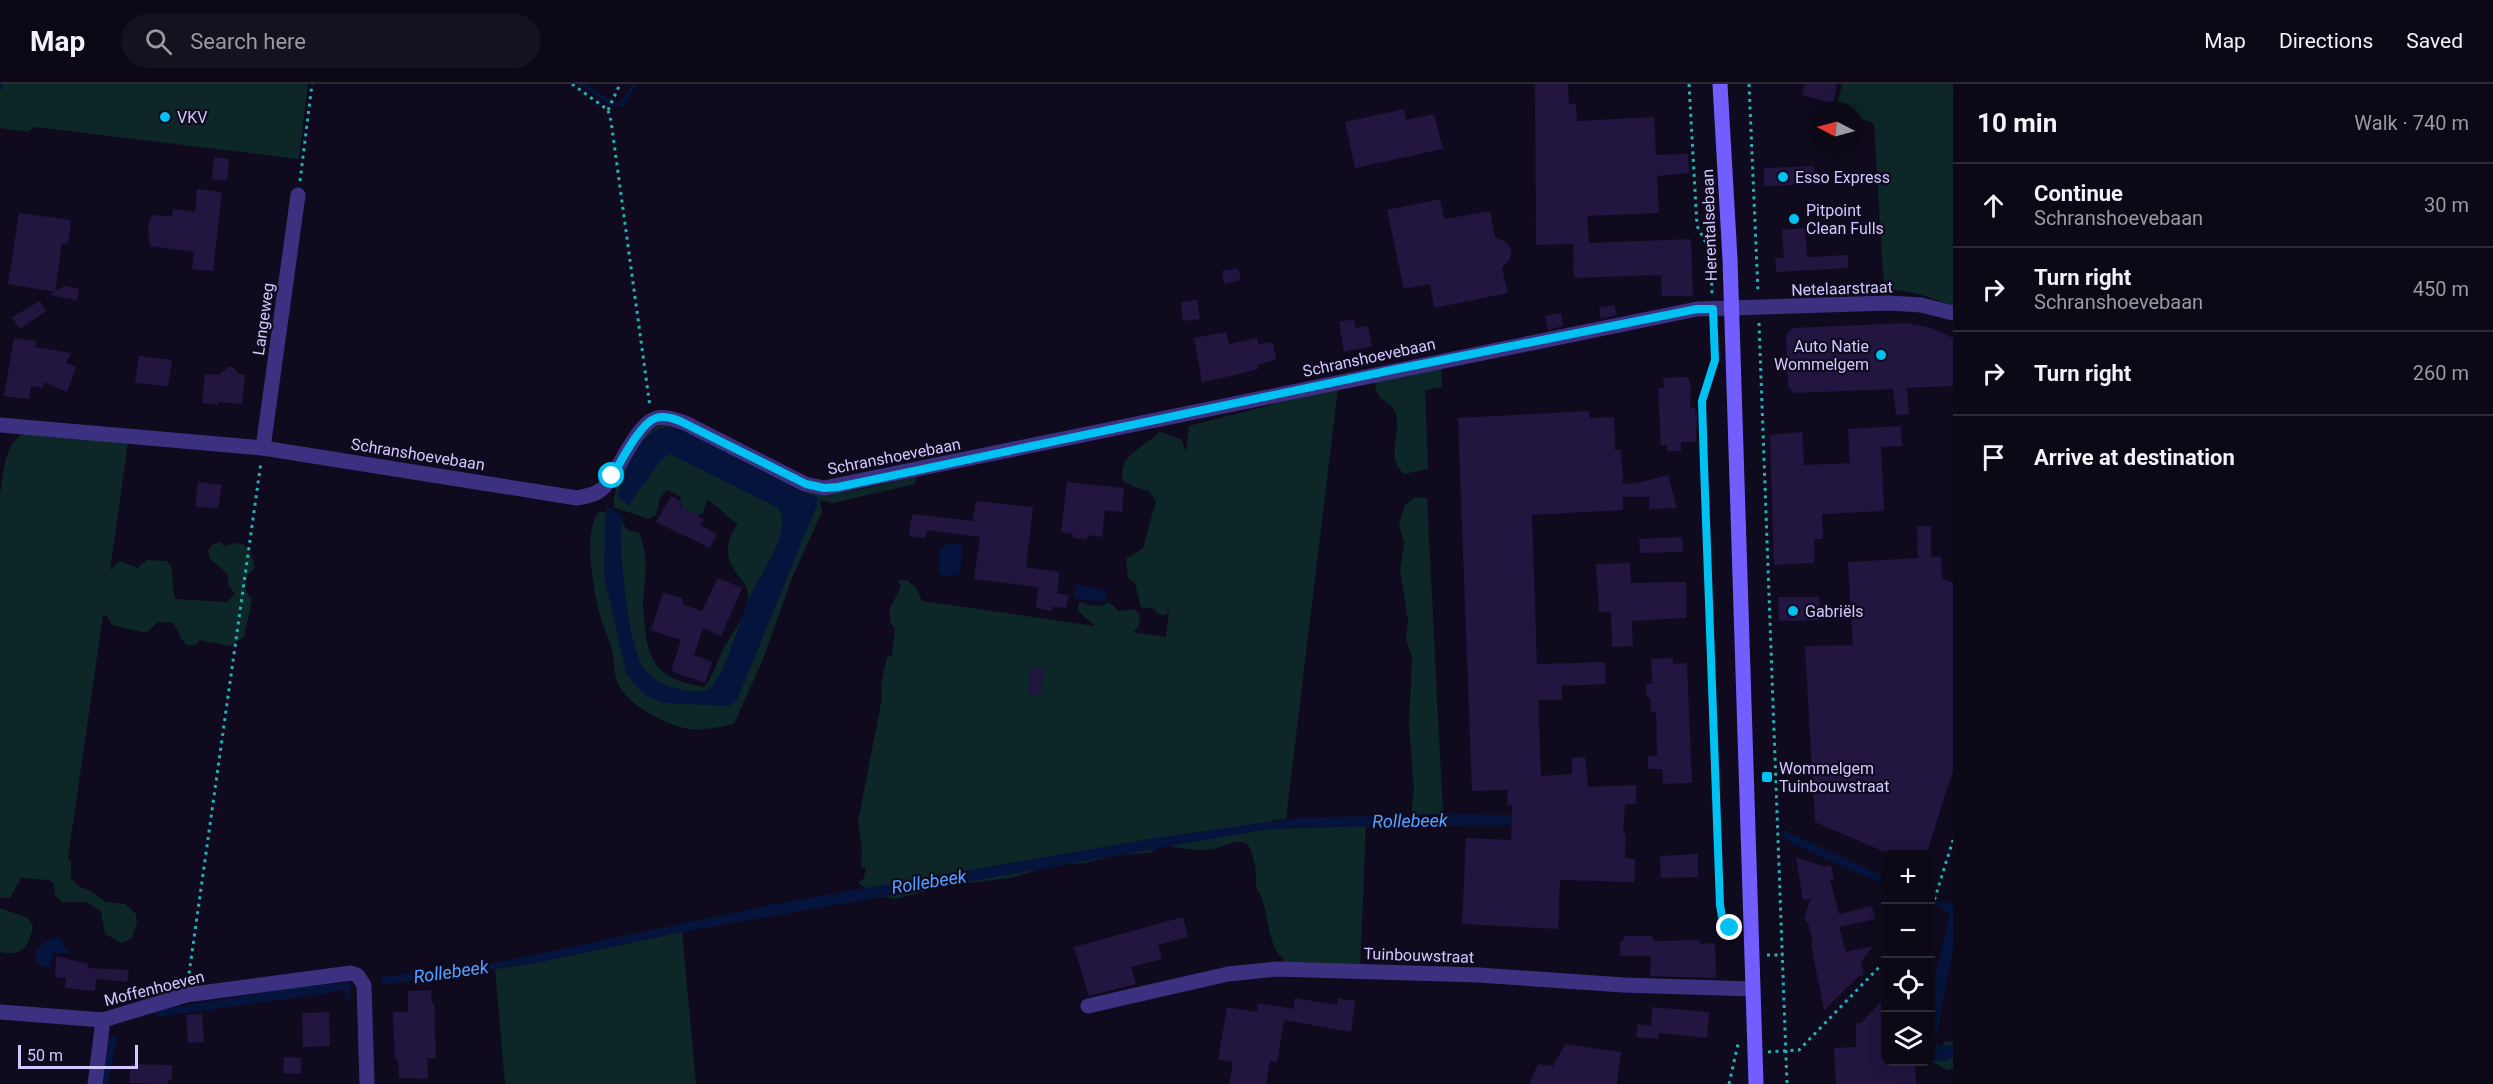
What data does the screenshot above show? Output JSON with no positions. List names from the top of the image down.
{
  "streets": {
    "main road": ["Herentalsebaan"],
    "street": [
      "Netelaarstraat",
      "Langeweg",
      "Schranshoevebaan",
      "Tuinbouwstraat",
      "Moffenhoeven"
    ]
  },
  "crossings": [
    ["Herentalsebaan", "Netelaarstraat"],
    ["Herentalsebaan", "Schranshoevebaan"],
    ["Herentalsebaan", "Tuinbouwstraat"],
    ["Netelaarstraat", "Schranshoevebaan"],
    ["Langeweg", "Schranshoevebaan"]
  ],
  "water": ["Rollebeek"],
  "places": {
    "other": [
      "VKV",
      "Esso Express",
      "Pitpoint Clean Fulls",
      "Auto Natie Wommelgem",
      "Gabriëls"
    ],
    "transit": ["Wommelgem Tuinbouwstraat"]
  },
  "scale_bar": "50 m",
  "north": "left",
  "page": {
    "header": "Map",
    "search": "Search here",
    "nav": ["Map", "Directions", "Saved"],
    "heading": ["10 min", "Walk · 740 m"],
    "list": [
      ["Continue", "Schranshoevebaan", "30 m"],
      ["Turn right", "Schranshoevebaan", "450 m"],
      ["Turn right", "260 m"],
      "Arrive at destination"
    ],
    "map_buttons": ["+", "−"],
    "scale": "50 m"
  }
}
